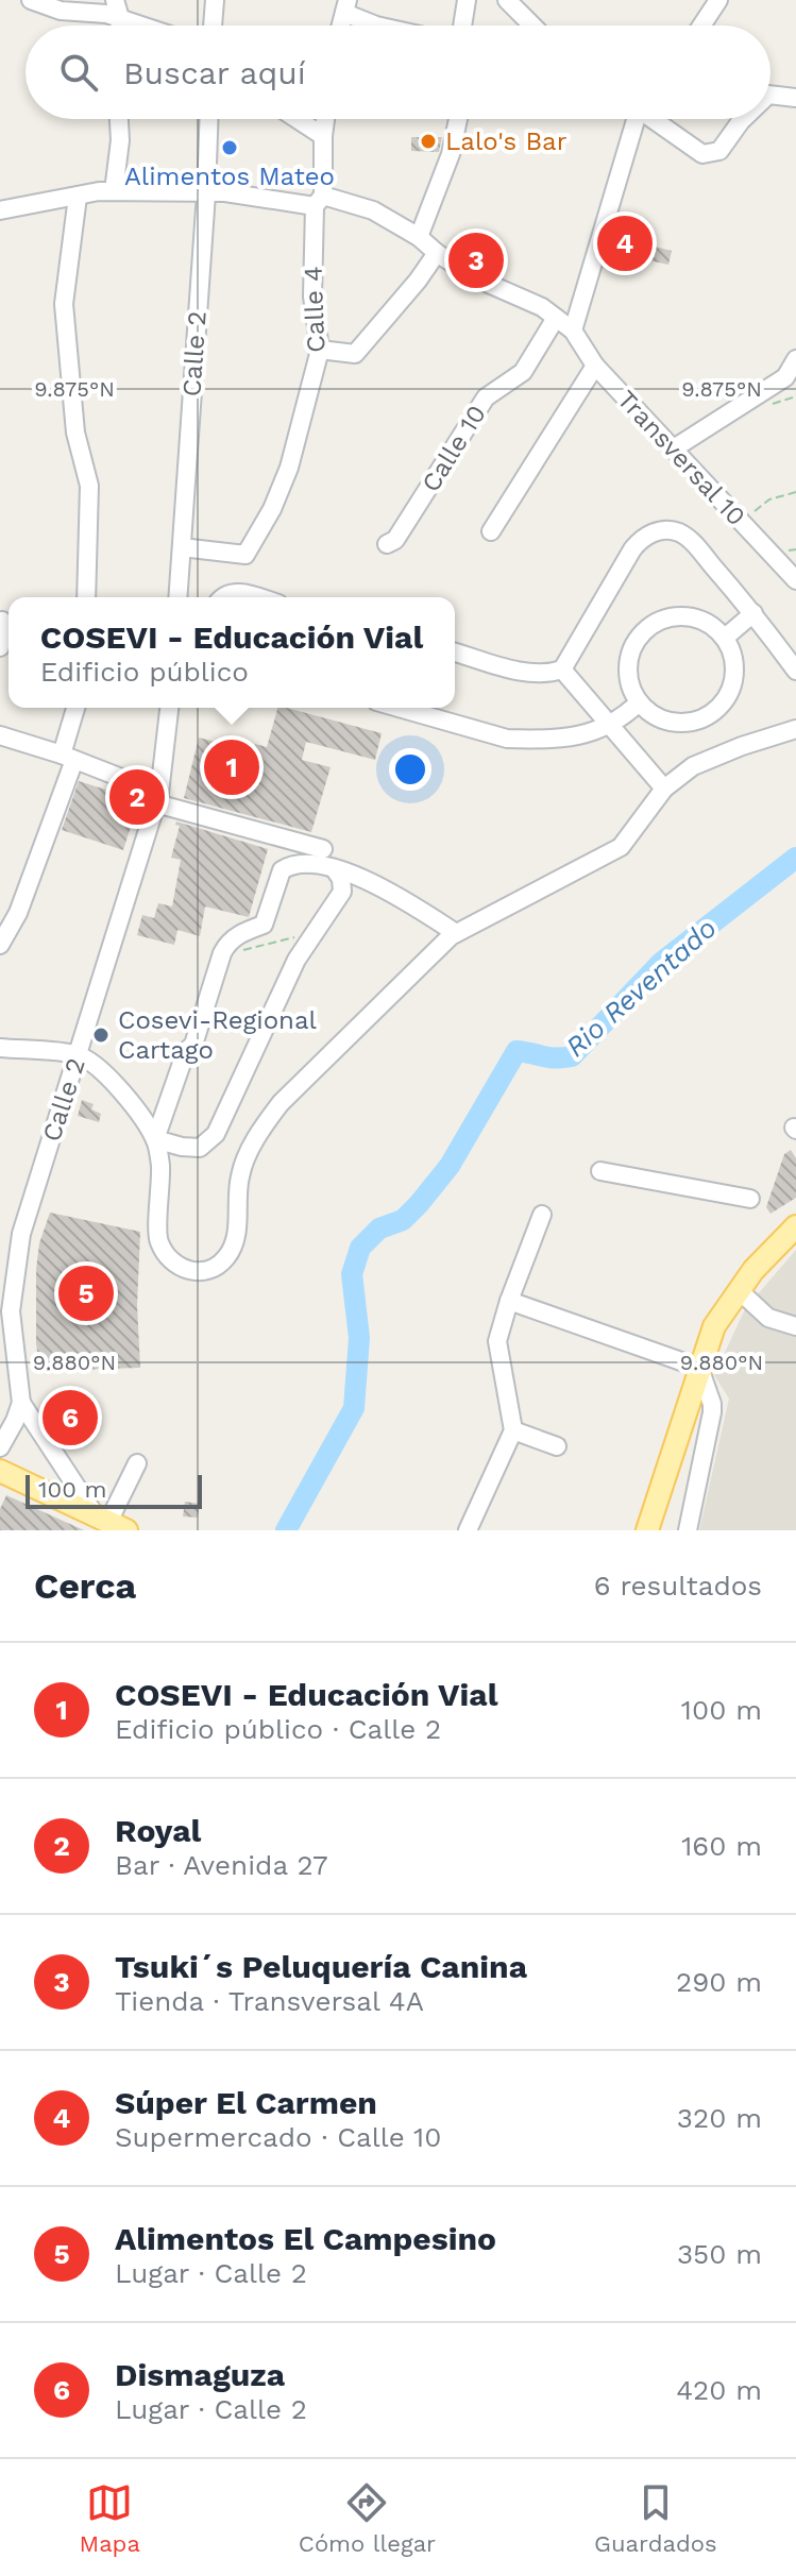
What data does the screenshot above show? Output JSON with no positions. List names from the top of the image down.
{
  "streets": {
    "street": [
      "Calle 4",
      "Calle 2",
      "Calle 10",
      "Transversal 10"
    ]
  },
  "crossings": [
    ["Calle 4", "Calle 2"]
  ],
  "water": ["Rio Reventado"],
  "places": ["Lalo's Bar", "Alimentos Mateo", "Cosevi-Regional Cartago"],
  "scale_bar": "100 m",
  "page": {
    "search": "Buscar aquí",
    "pins": [
      "4",
      "3",
      "1",
      "2",
      "5",
      "6"
    ],
    "popup": ["COSEVI - Educación Vial", "Edificio público"],
    "scale": "100 m",
    "heading": ["Cerca", "6 resultados"],
    "list": [
      {
        "mark": "1",
        "name": "COSEVI - Educación Vial",
        "note": "Edificio público · Calle 2",
        "value": "100 m"
      },
      {
        "mark": "2",
        "name": "Royal",
        "note": "Bar · Avenida 27",
        "value": "160 m"
      },
      {
        "mark": "3",
        "name": "Tsuki´s Peluquería Canina",
        "note": "Tienda · Transversal 4A",
        "value": "290 m"
      },
      {
        "mark": "4",
        "name": "Súper El Carmen",
        "note": "Supermercado · Calle 10",
        "value": "320 m"
      },
      {
        "mark": "5",
        "name": "Alimentos El Campesino",
        "note": "Lugar · Calle 2",
        "value": "350 m"
      },
      {
        "mark": "6",
        "name": "Dismaguza",
        "note": "Lugar · Calle 2",
        "value": "420 m"
      }
    ],
    "nav": ["Mapa", "Cómo llegar", "Guardados"]
  },
  "coordinates": ["9.875°N", "9.880°N"]
}
